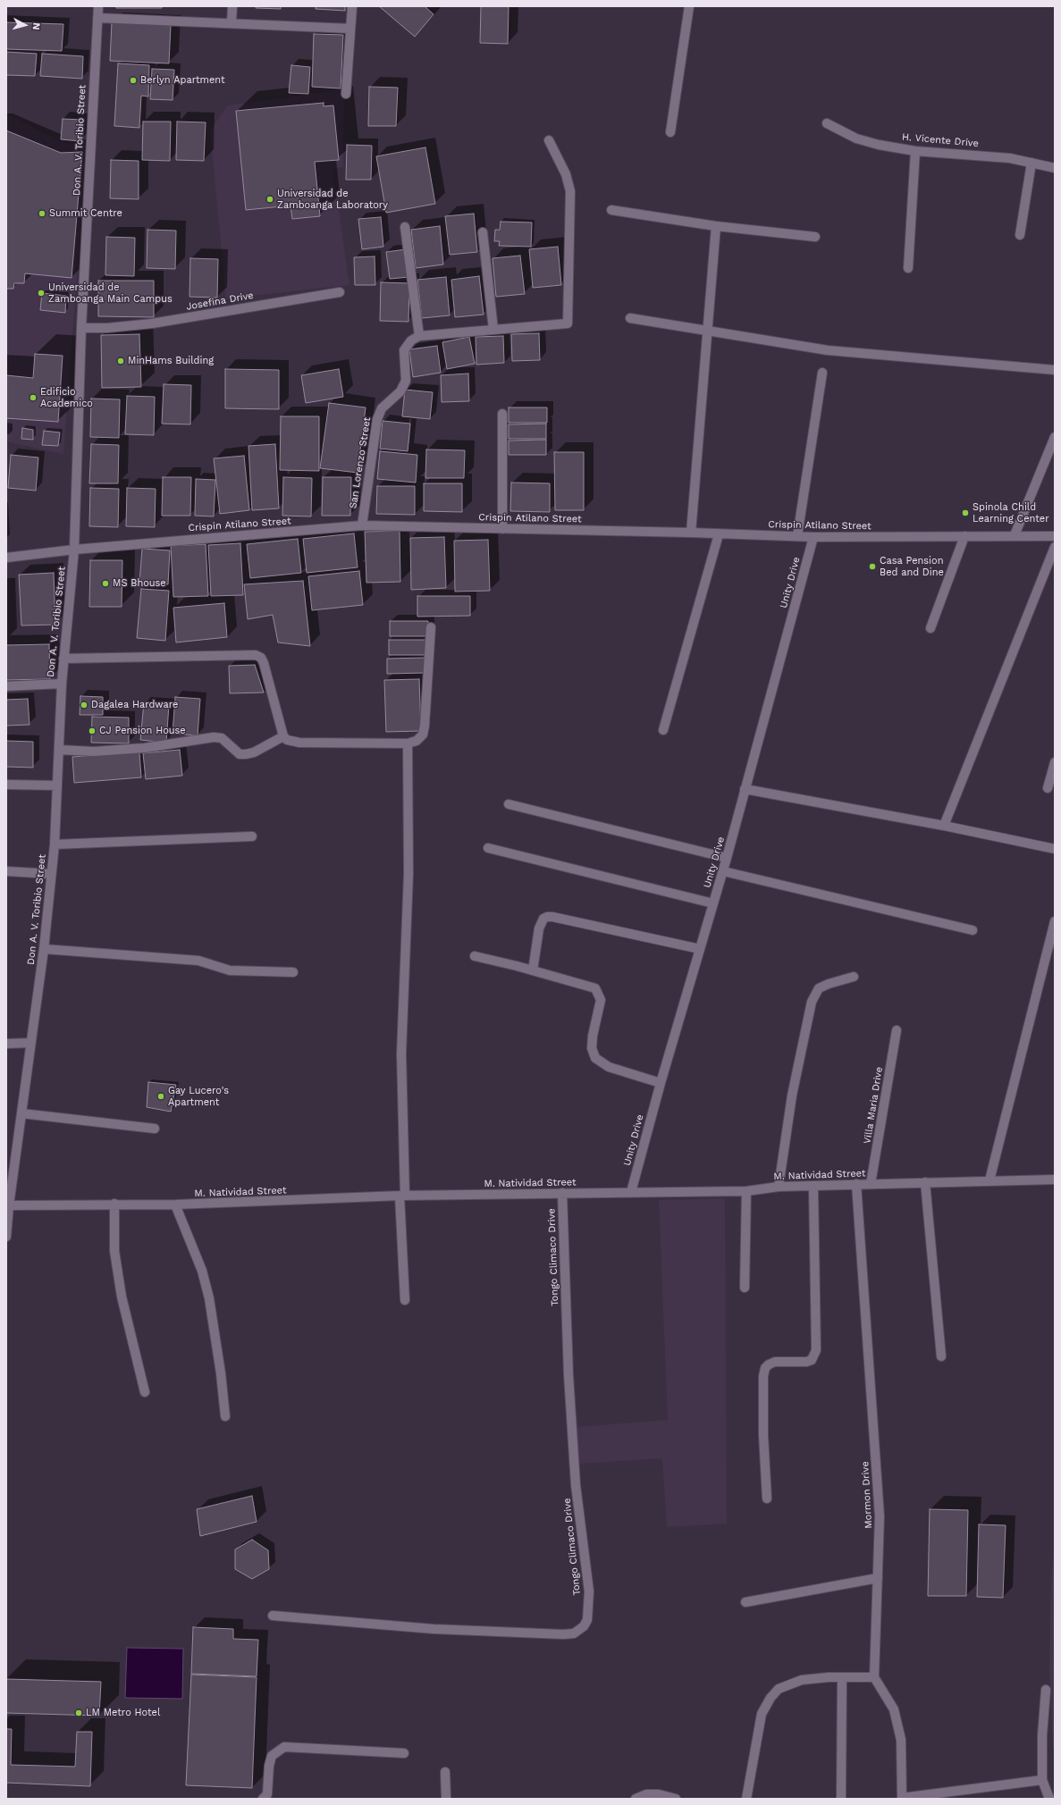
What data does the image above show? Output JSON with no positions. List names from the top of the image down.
{
  "streets": {
    "street": [
      "Don A. V. Toribio Street",
      "H. Vicente Drive",
      "Josefina Drive",
      "San Lorenzo Street",
      "Crispin Atilano Street",
      "Unity Drive",
      "Villa Maria Drive",
      "M. Natividad Street",
      "Tongo Climaco Drive",
      "Mormon Drive"
    ]
  },
  "crossings": [
    ["Don A. V. Toribio Street", "Josefina Drive"],
    ["Don A. V. Toribio Street", "Crispin Atilano Street"],
    ["Don A. V. Toribio Street", "M. Natividad Street"],
    ["San Lorenzo Street", "Crispin Atilano Street"],
    ["Crispin Atilano Street", "Unity Drive"],
    ["Unity Drive", "M. Natividad Street"],
    ["Villa Maria Drive", "M. Natividad Street"],
    ["M. Natividad Street", "Tongo Climaco Drive"],
    ["M. Natividad Street", "Mormon Drive"]
  ],
  "places": [
    "Berlyn Apartment",
    "Universidad de Zamboanga Laboratory",
    "Summit Centre",
    "Universidad de Zamboanga Main Campus",
    "MinHams Building",
    "Edificio Academico",
    "Spinola Child Learning Center",
    "Casa Pension Bed and Dine",
    "MS Bhouse",
    "Dagalea Hardware",
    "CJ Pension House",
    "Gay Lucero's Apartment",
    "LM Metro Hotel"
  ],
  "north": "right"
}
